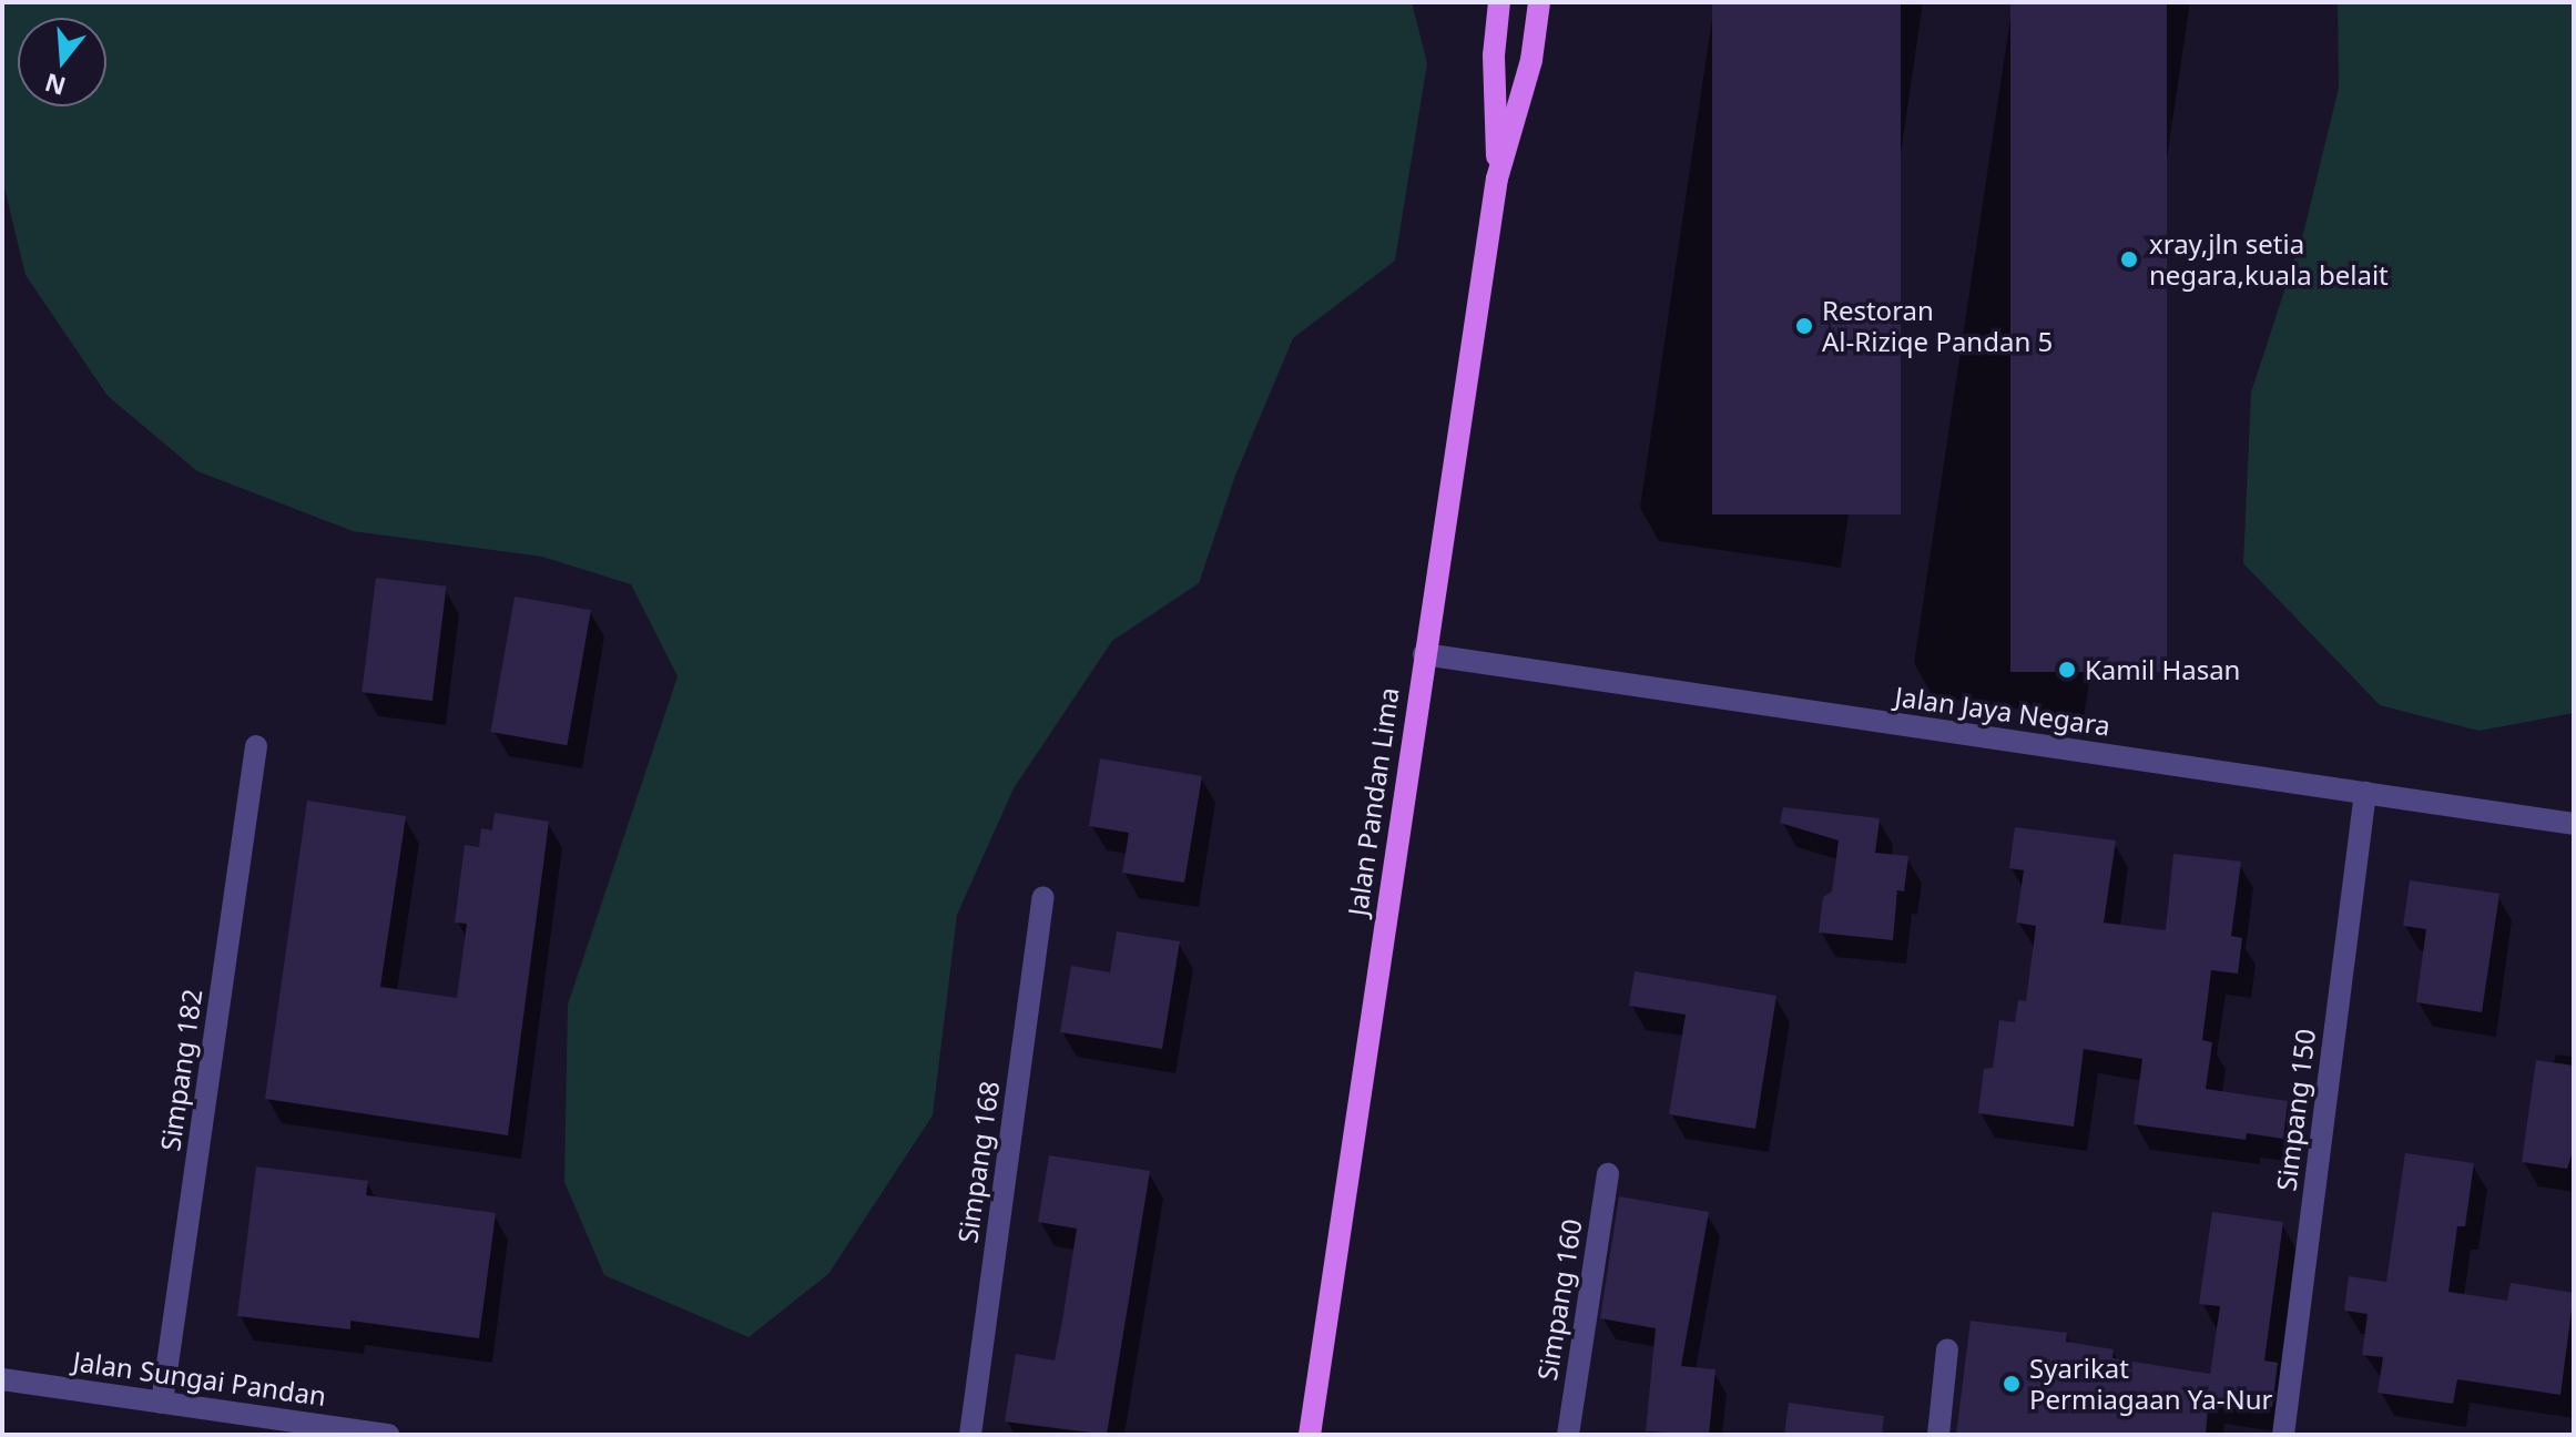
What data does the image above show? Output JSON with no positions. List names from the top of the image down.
{
  "streets": {
    "main road": ["Jalan Pandan Lima"],
    "street": [
      "Jalan Jaya Negara",
      "Simpang 182",
      "Simpang 150",
      "Simpang 168",
      "Simpang 160",
      "Jalan Sungai Pandan"
    ]
  },
  "crossings": [
    ["Jalan Jaya Negara", "Jalan Pandan Lima"],
    ["Jalan Jaya Negara", "Simpang 150"],
    ["Simpang 182", "Jalan Sungai Pandan"]
  ],
  "places": [
    "xray,jln setia negara,kuala belait",
    "Restoran Al-Riziqe Pandan 5",
    "Kamil Hasan",
    "Syarikat Permiagaan Ya-Nur"
  ],
  "north": "bottom"
}
